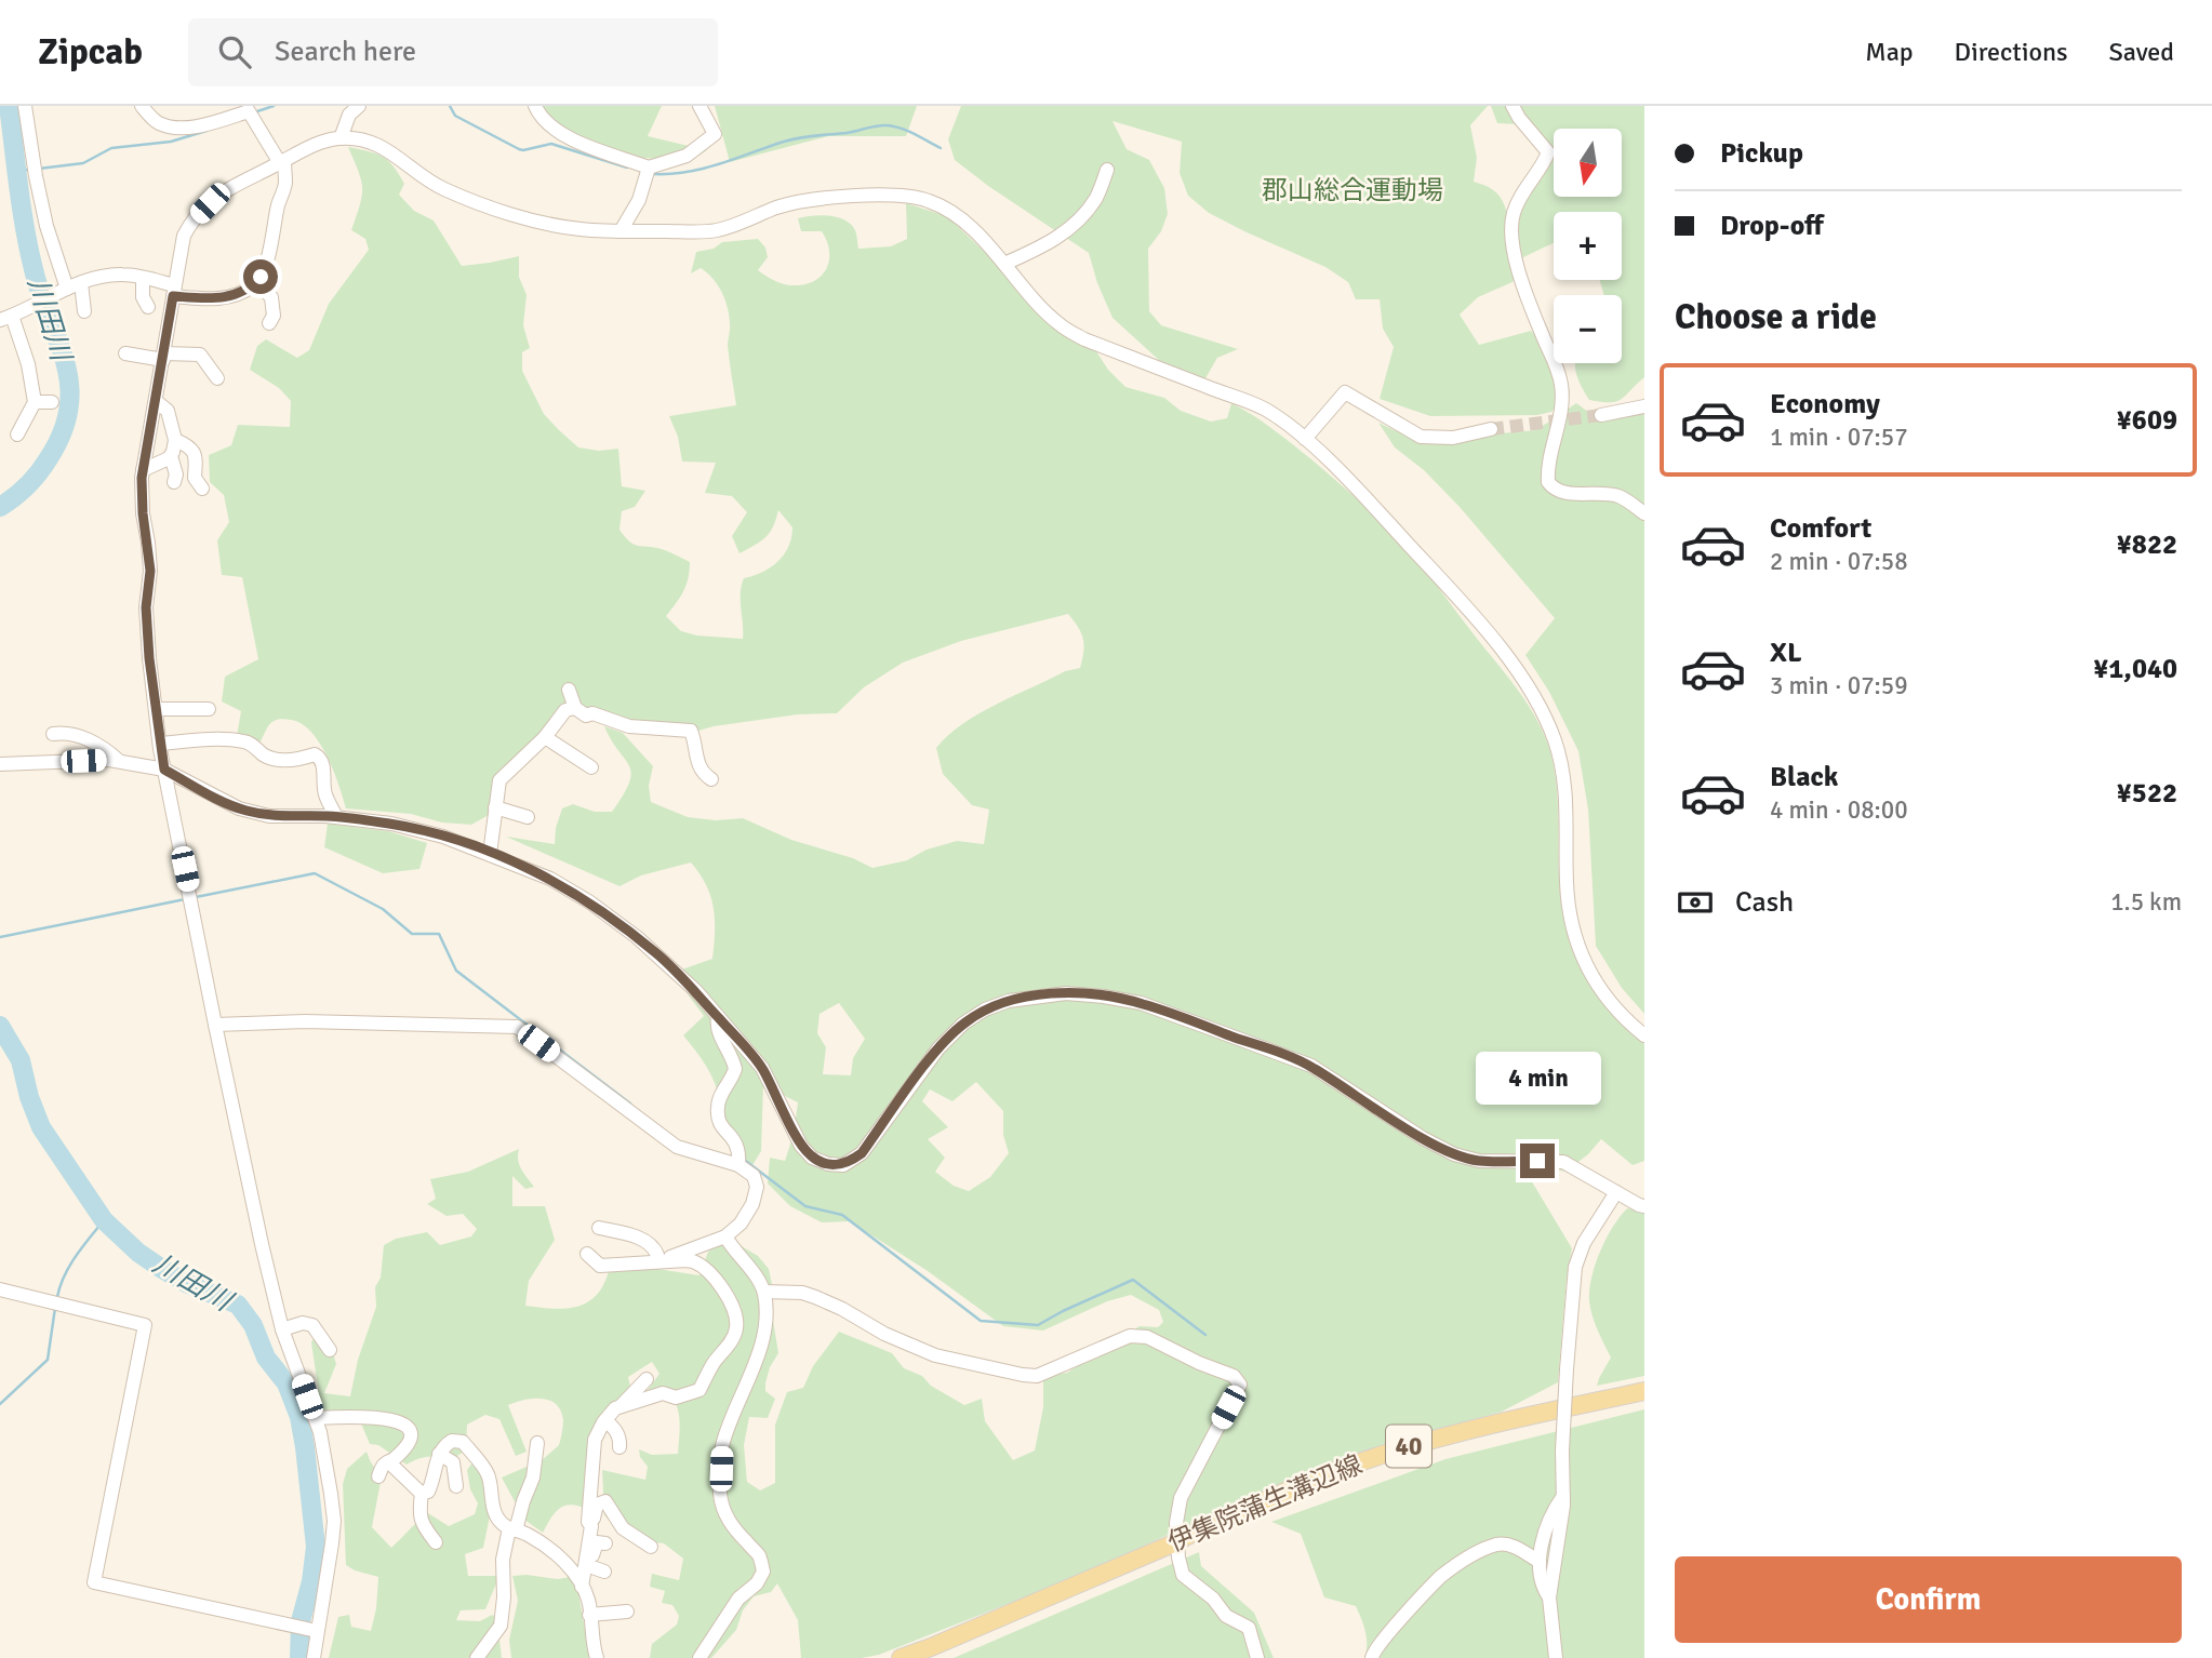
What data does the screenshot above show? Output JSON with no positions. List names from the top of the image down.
{
  "streets": {
    "main road": ["40", "伊集院蒲生溝辺線"]
  },
  "water": ["川田川"],
  "parks": ["郡山総合運動場"],
  "north": "bottom",
  "page": {
    "header": "Zipcab",
    "search": "Search here",
    "nav": ["Map", "Directions", "Saved"],
    "banner": ["Pickup", "Drop-off"],
    "map_buttons": ["+", "−"],
    "heading": "Choose a ride",
    "list": [
      {
        "name": "Economy",
        "note": "1 min · 07:57",
        "value": "¥609"
      },
      {
        "name": "Comfort",
        "note": "2 min · 07:58",
        "value": "¥822"
      },
      {
        "name": "XL",
        "note": "3 min · 07:59",
        "value": "¥1,040"
      },
      {
        "name": "Black",
        "note": "4 min · 08:00",
        "value": "¥522"
      }
    ],
    "pay": ["Cash", "1.5 km"],
    "bubble": "4 min",
    "buttons": "Confirm"
  }
}
